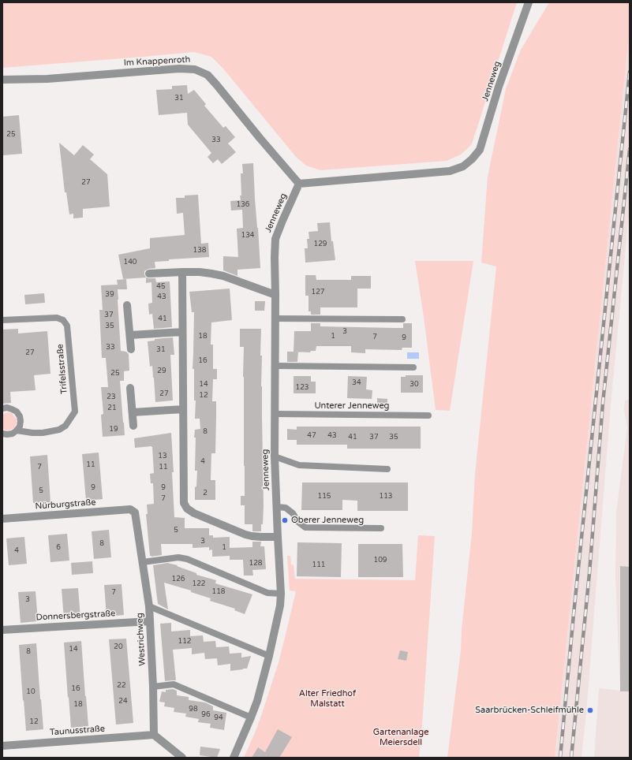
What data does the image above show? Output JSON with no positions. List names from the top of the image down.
{
  "streets": {
    "street": [
      "Im Knappenroth",
      "Jenneweg",
      "Nürburgstraße",
      "Donnersbergstraße",
      "Westrichweg",
      "Taunusstraße"
    ],
    "lane": ["Trifelsstraße", "Unterer Jenneweg"]
  },
  "crossings": [
    ["Im Knappenroth", "Jenneweg"],
    ["Jenneweg", "Unterer Jenneweg"],
    ["Nürburgstraße", "Westrichweg"],
    ["Donnersbergstraße", "Westrichweg"],
    ["Westrichweg", "Taunusstraße"]
  ],
  "parks": ["Alter Friedhof Malstatt", "Gartenanlage Meiersdell"],
  "places": ["Oberer Jenneweg", "Saarbrücken-Schleifmühle"],
  "house_numbers": [
    "31",
    "25",
    "33",
    "27",
    "136",
    "134",
    "129",
    "138",
    "140",
    "45",
    "127",
    "39",
    "43",
    "37",
    "41",
    "35",
    "3",
    "18",
    "1",
    "7",
    "9",
    "33",
    "31",
    "27",
    "16",
    "29",
    "25",
    "34",
    "14",
    "30",
    "123",
    "27",
    "12",
    "23",
    "21",
    "19",
    "8",
    "47",
    "43",
    "41",
    "37",
    "35",
    "13",
    "4",
    "11",
    "7",
    "11",
    "9",
    "9",
    "5",
    "2",
    "115",
    "113",
    "7",
    "5",
    "3",
    "8",
    "6",
    "1",
    "4",
    "109",
    "128",
    "111",
    "126",
    "122",
    "118",
    "7",
    "3",
    "112",
    "20",
    "14",
    "8",
    "22",
    "16",
    "10",
    "24",
    "18",
    "98",
    "96",
    "94",
    "12"
  ]
}
